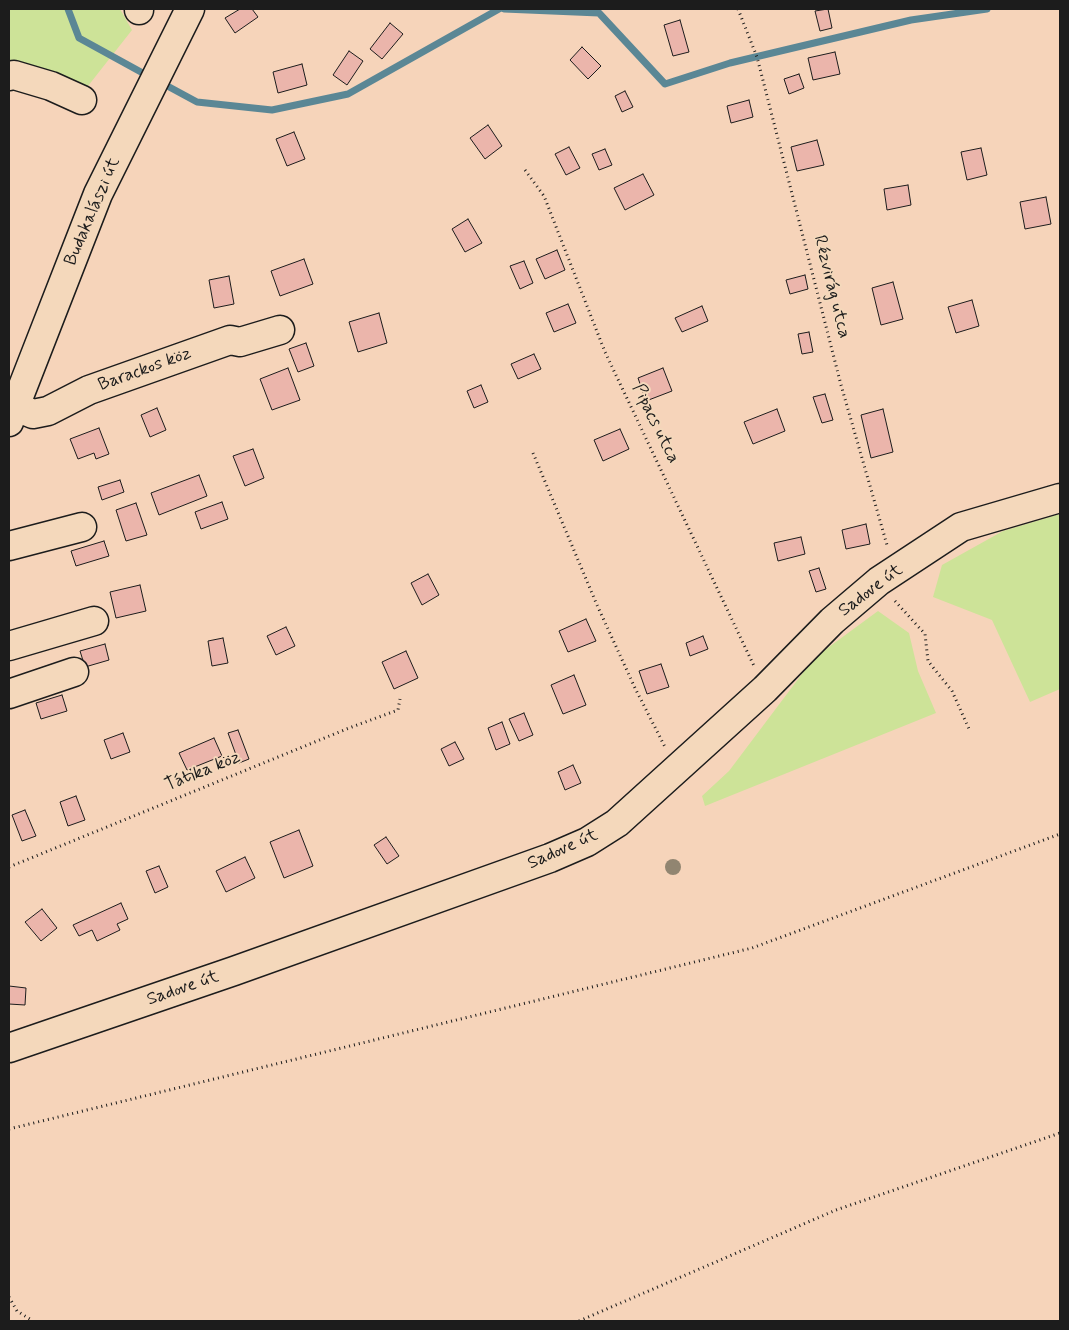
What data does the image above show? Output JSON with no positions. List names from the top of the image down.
{
  "streets": {
    "street": ["Budakalászi út", "Barackos köz", "Sadove út"],
    "path": ["Rézvirág utca", "Pipacs utca", "Tátika köz"]
  },
  "crossings": [
    ["Budakalászi út", "Barackos köz"],
    ["Rézvirág utca", "Sadove út"],
    ["Pipacs utca", "Sadove út"]
  ]
}
